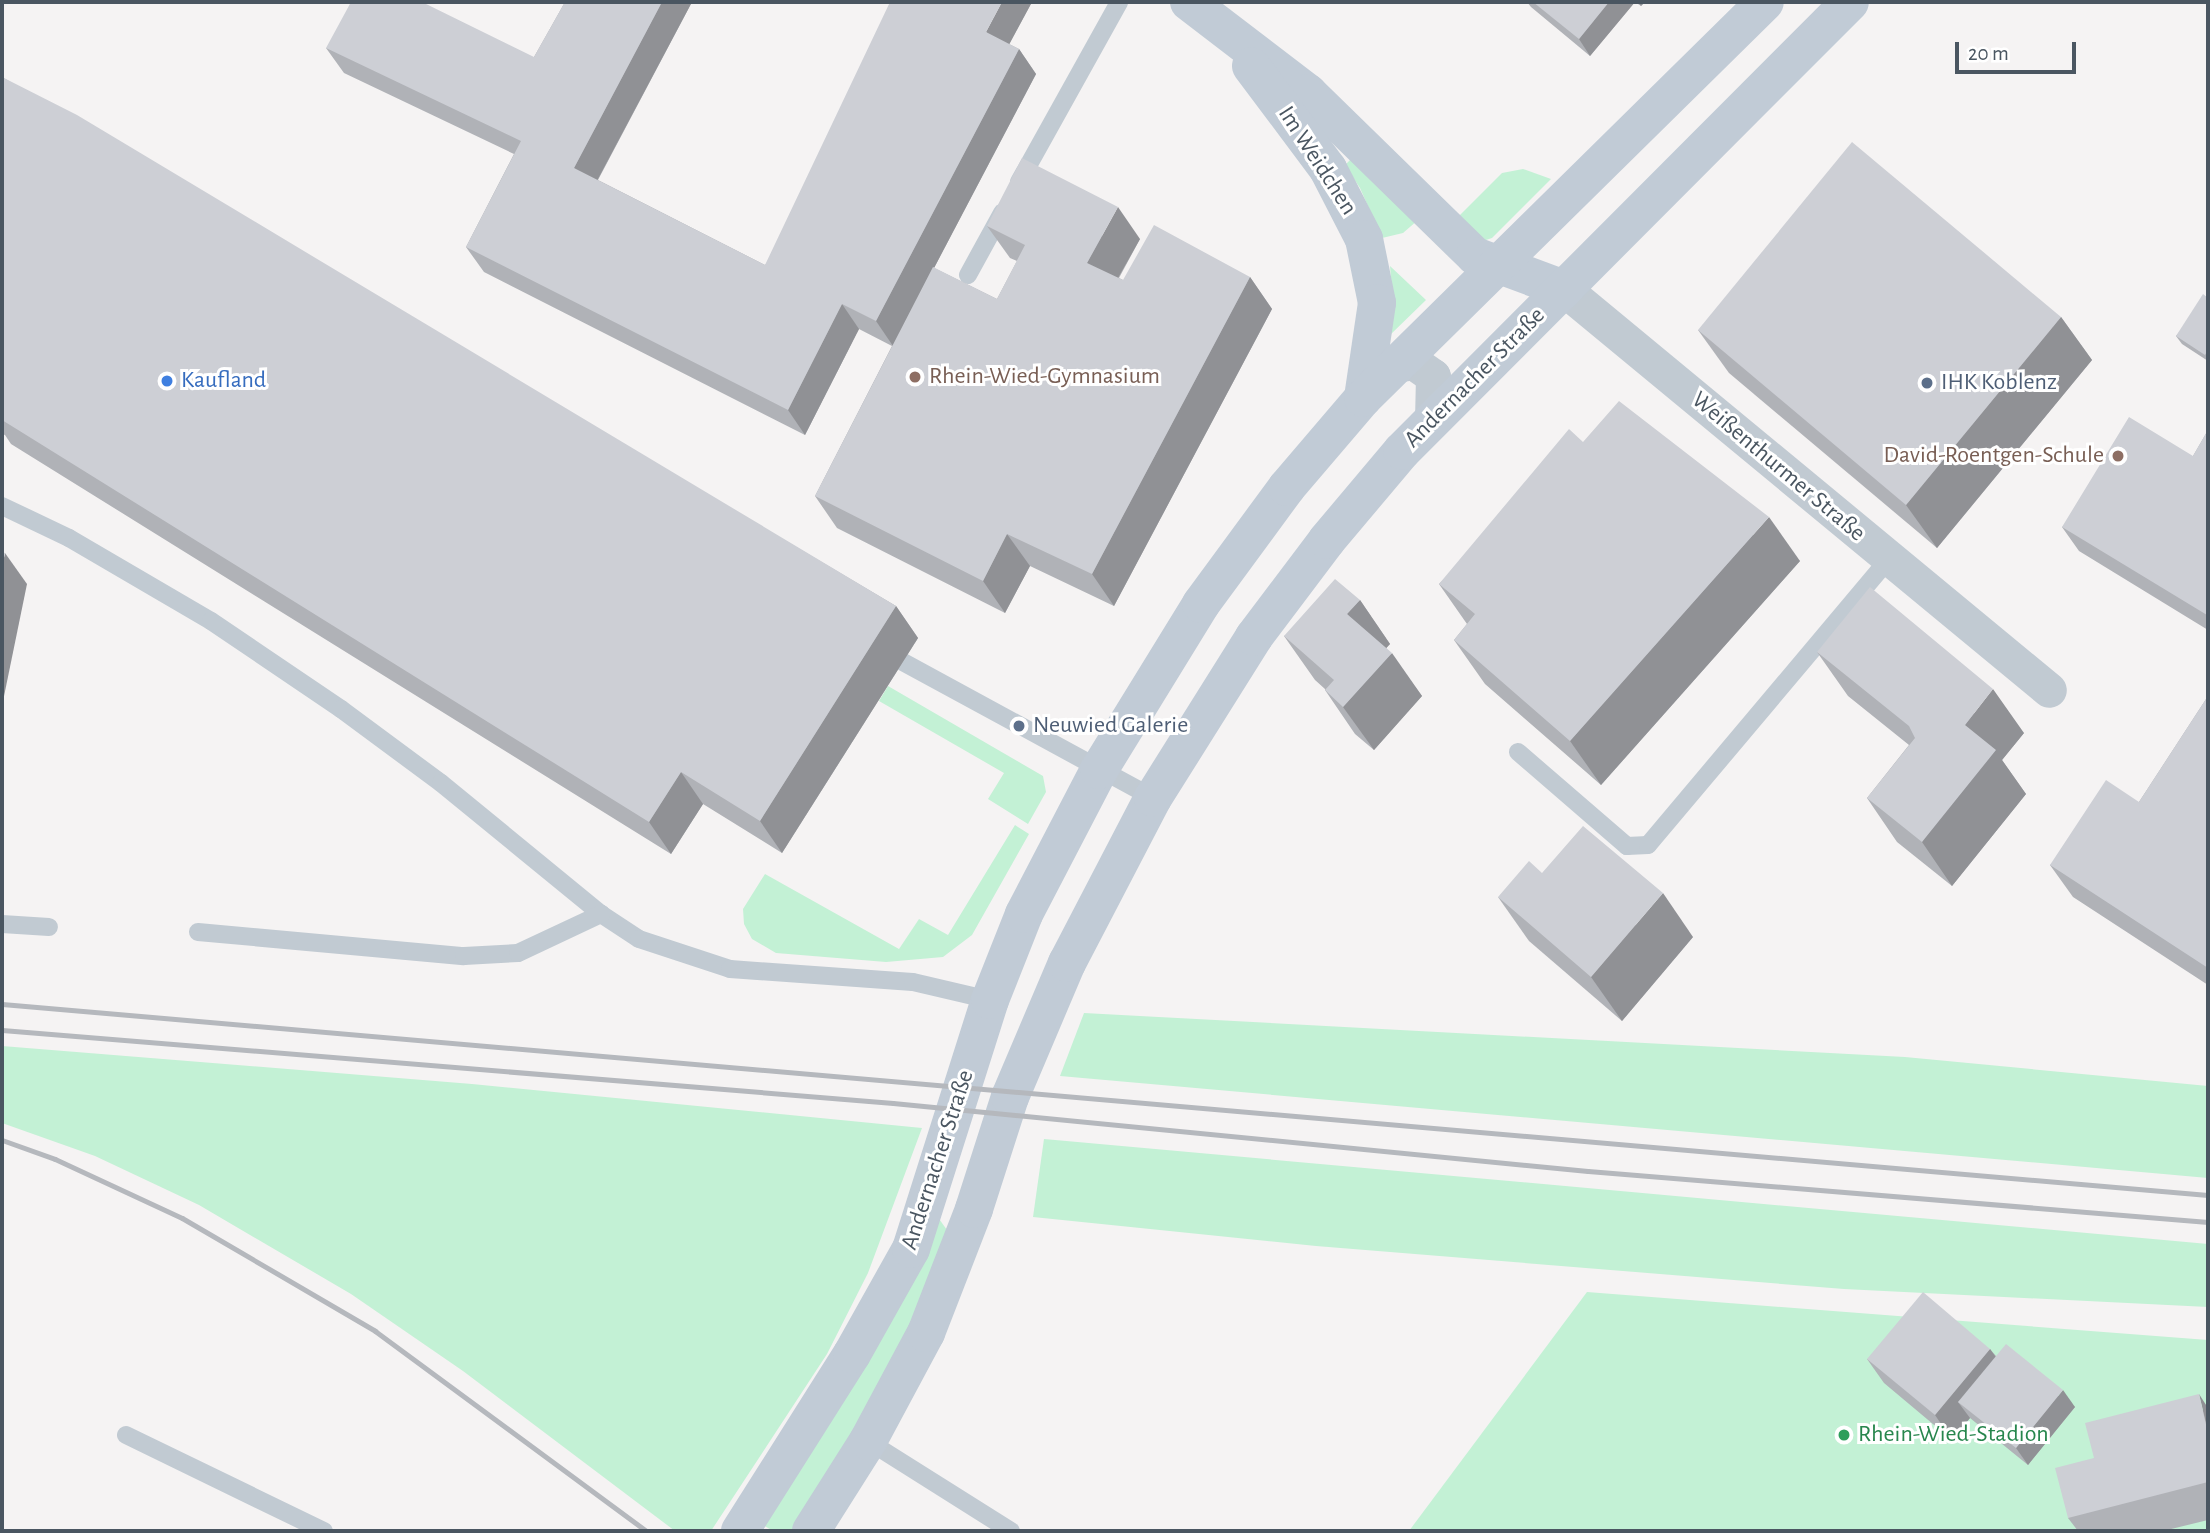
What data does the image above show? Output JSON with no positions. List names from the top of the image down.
{
  "streets": {
    "street": ["Im Weidchen", "Andernacher Straße", "Weißenthurmer Straße"]
  },
  "crossings": [
    ["Im Weidchen", "Andernacher Straße"],
    ["Im Weidchen", "Weißenthurmer Straße"],
    ["Andernacher Straße", "Weißenthurmer Straße"]
  ],
  "places": [
    "Rhein-Wied-Gymnasium",
    "Kaufland",
    "IHK Koblenz",
    "David-Roentgen-Schule",
    "Neuwied Galerie",
    "Rhein-Wied-Stadion"
  ],
  "scale_bar": "20 m"
}
